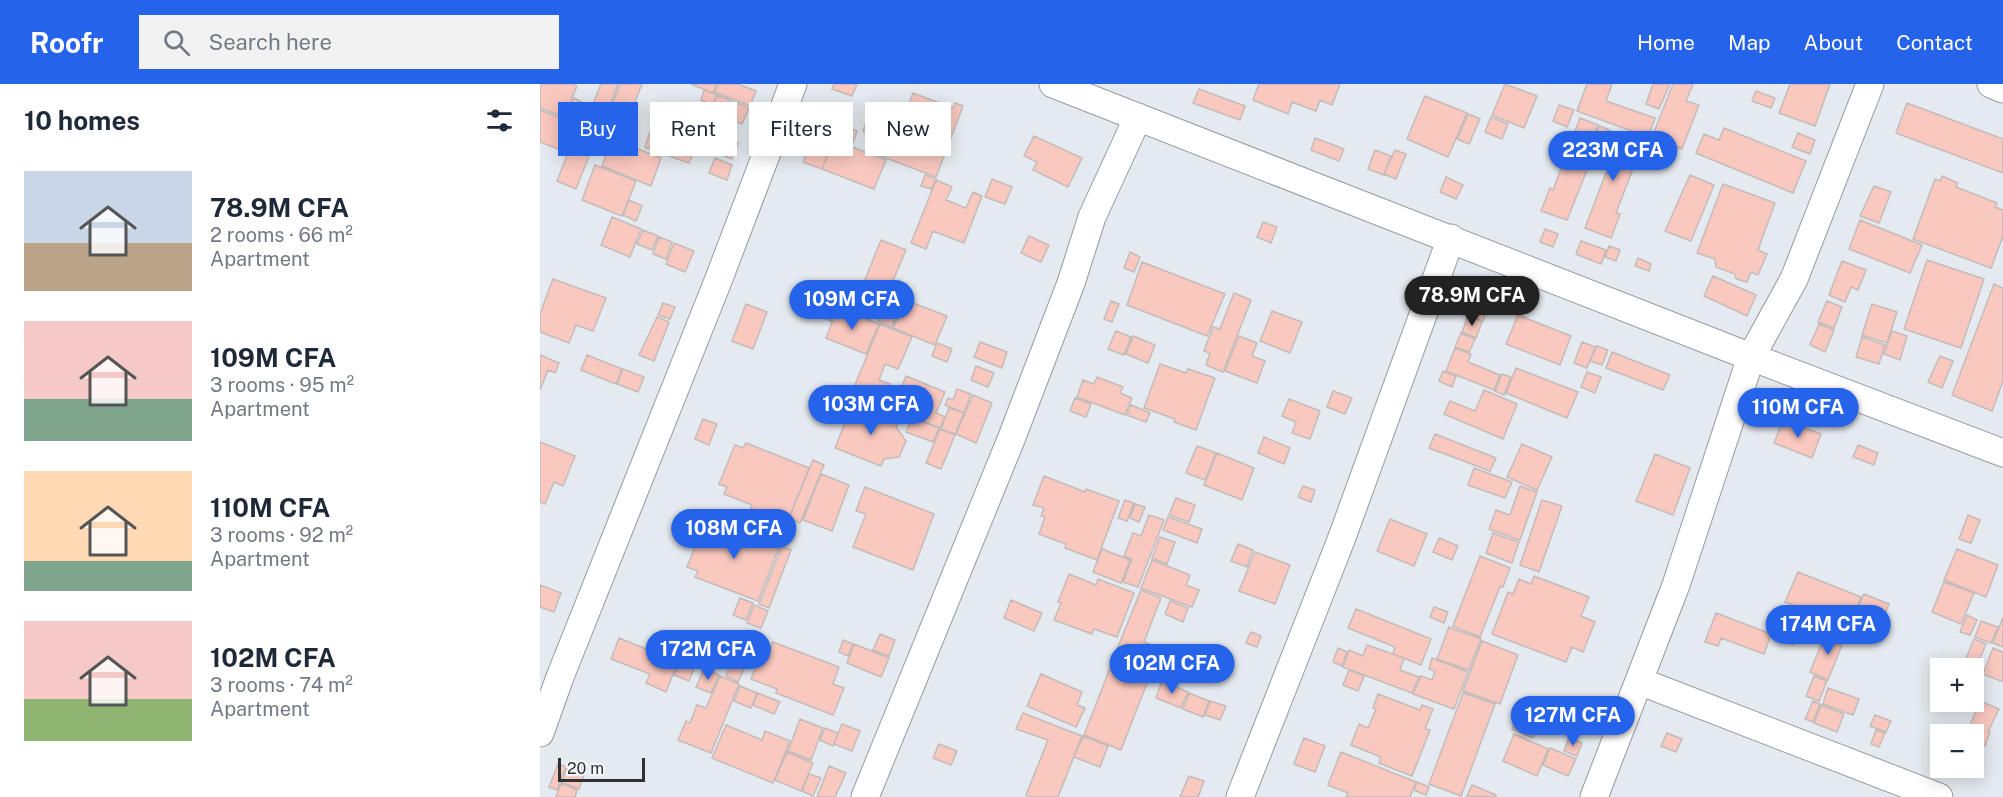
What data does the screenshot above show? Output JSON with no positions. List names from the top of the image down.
{
  "scale_bar": "20 m",
  "page": {
    "header": "Roofr",
    "search": "Search here",
    "nav": [
      "Home",
      "Map",
      "About",
      "Contact"
    ],
    "heading": "10 homes",
    "chip": [
      "Buy",
      "Rent",
      "Filters",
      "New"
    ],
    "price": [
      "223M CFA",
      "78.9M CFA",
      "109M CFA",
      "103M CFA",
      "110M CFA",
      "108M CFA",
      "174M CFA",
      "172M CFA",
      "102M CFA",
      "127M CFA"
    ],
    "list": [
      {
        "name": "78.9M CFA",
        "note": "2 rooms · 66 m² · Apartment"
      },
      {
        "name": "109M CFA",
        "note": "3 rooms · 95 m² · Apartment"
      },
      {
        "name": "110M CFA",
        "note": "3 rooms · 92 m² · Apartment"
      },
      {
        "name": "102M CFA",
        "note": "3 rooms · 74 m² · Apartment"
      }
    ],
    "map_buttons": ["+", "−"],
    "scale": "20 m"
  }
}
